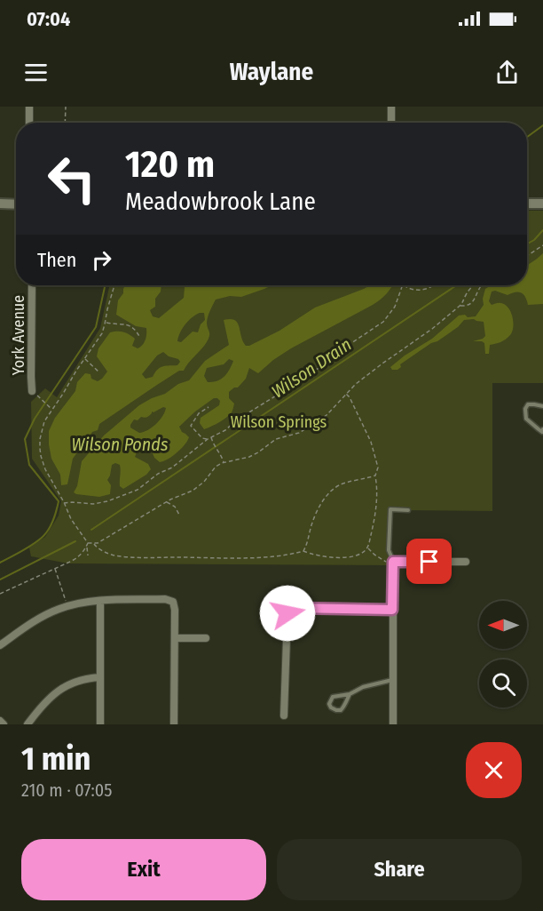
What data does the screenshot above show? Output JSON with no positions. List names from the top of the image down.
{
  "streets": {
    "street": ["York Avenue"]
  },
  "water": ["Wilson Drain", "Wilson Ponds"],
  "parks": ["Wilson Springs"],
  "north": "left",
  "page": {
    "status": "07:04",
    "header": "Waylane",
    "turn": ["120 m", "Meadowbrook Lane"],
    "then": "Then",
    "heading": ["1 min", "210 m · 07:05"],
    "buttons": ["Exit", "Share"]
  }
}
